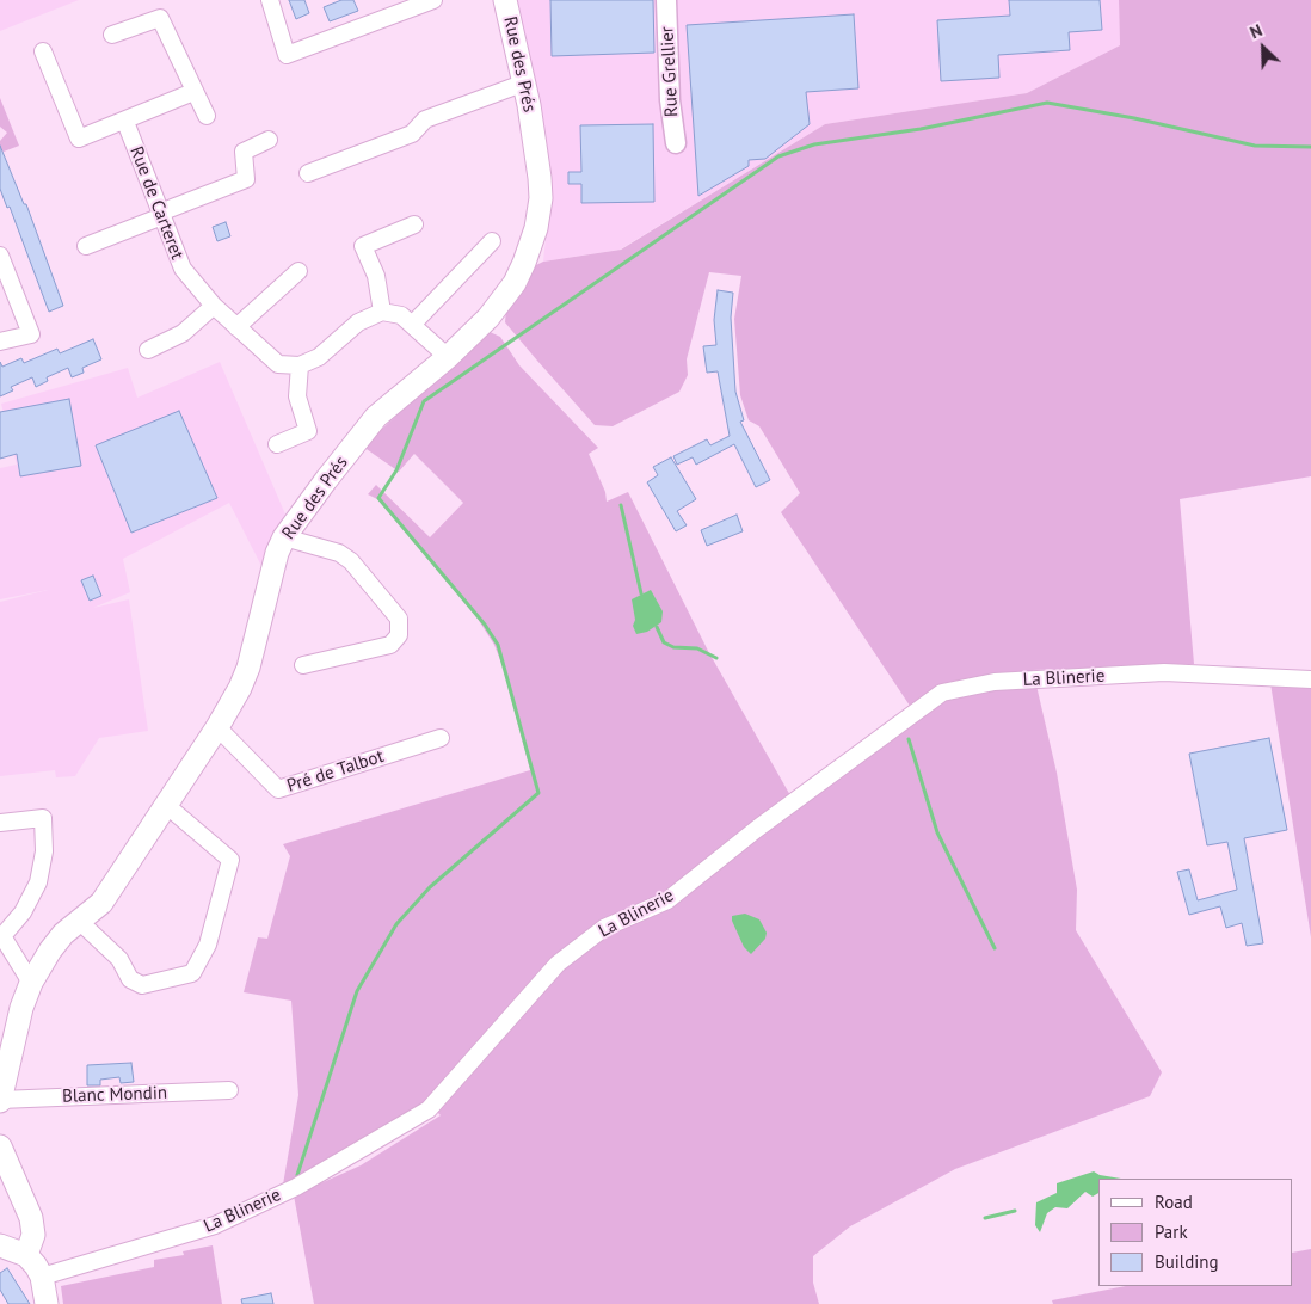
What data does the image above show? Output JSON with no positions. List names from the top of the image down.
{
  "streets": {
    "main road": ["Rue des Prés"],
    "street": [
      "Rue Grellier",
      "Rue de Carteret",
      "La Blinerie",
      "Pré de Talbot",
      "Blanc Mondin"
    ]
  },
  "crossings": [
    ["Rue des Prés", "Pré de Talbot"],
    ["Rue des Prés", "Blanc Mondin"]
  ],
  "legend": ["Road", "Park", "Building"],
  "north": "top left"
}
